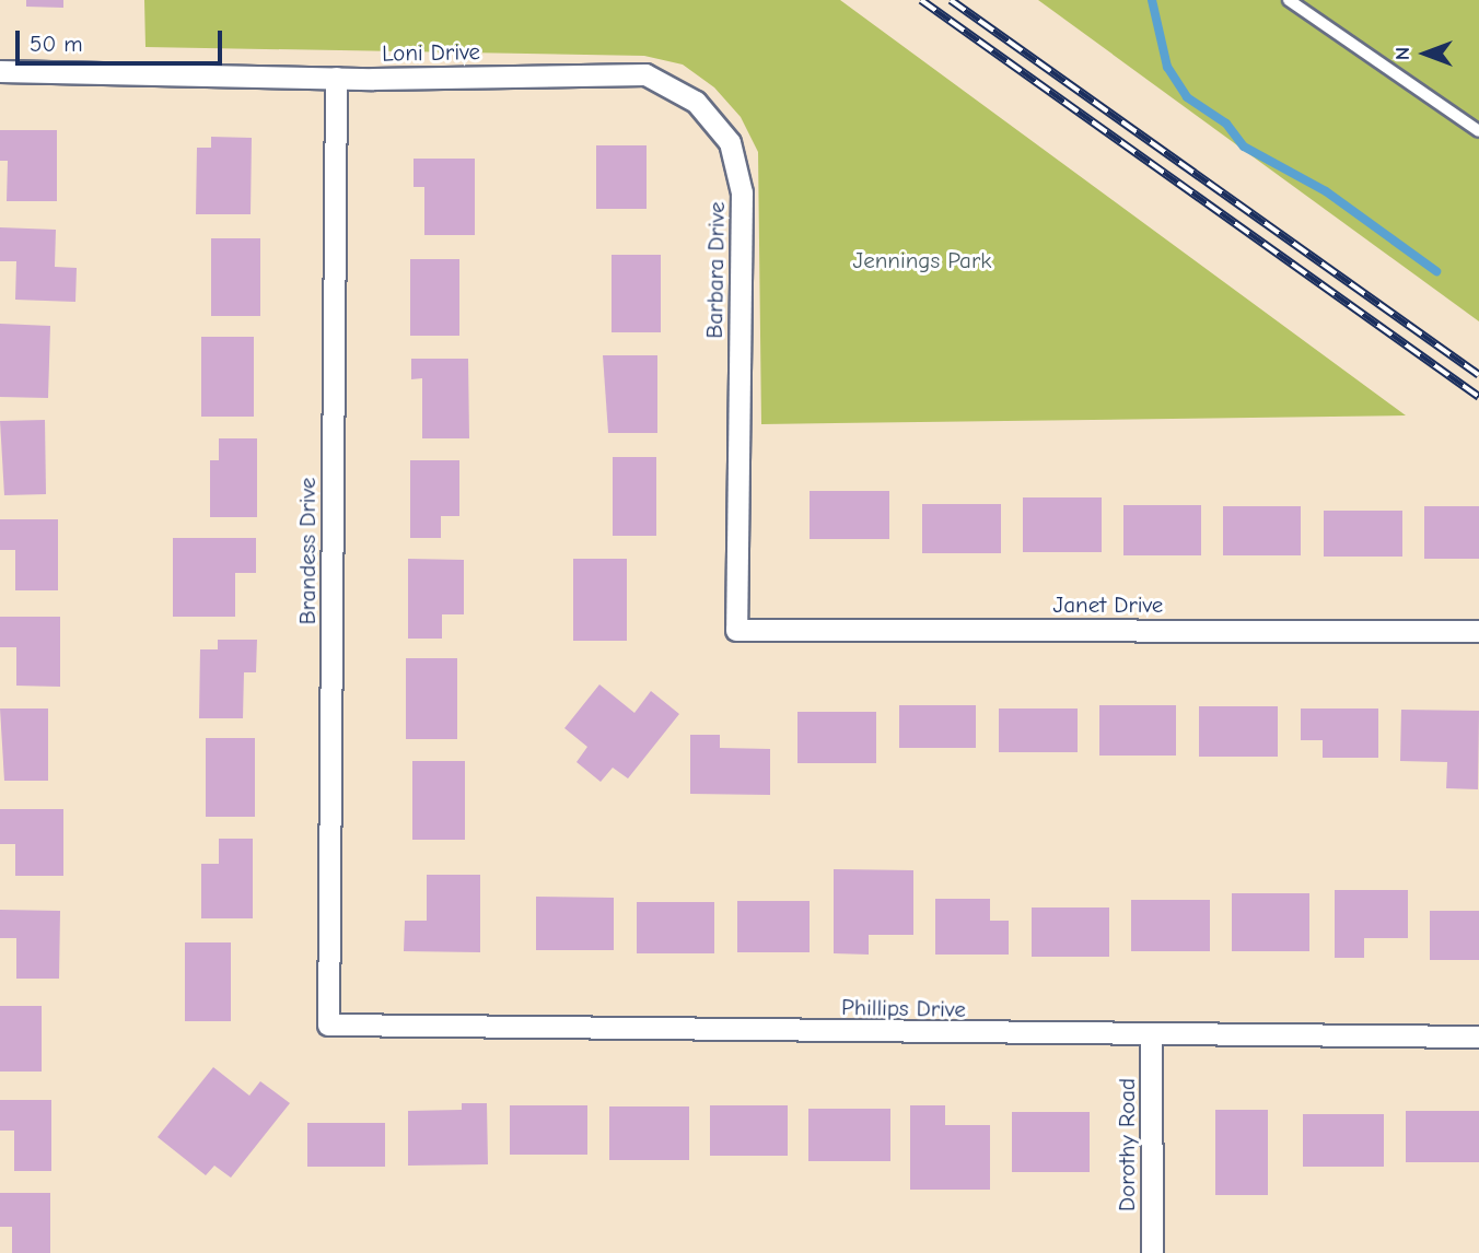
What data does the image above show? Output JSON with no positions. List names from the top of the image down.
{
  "streets": {
    "street": [
      "Loni Drive",
      "Barbara Drive",
      "Brandess Drive",
      "Janet Drive",
      "Phillips Drive",
      "Dorothy Road"
    ]
  },
  "crossings": [
    ["Loni Drive", "Barbara Drive"],
    ["Loni Drive", "Brandess Drive"],
    ["Barbara Drive", "Janet Drive"],
    ["Brandess Drive", "Phillips Drive"],
    ["Phillips Drive", "Dorothy Road"]
  ],
  "parks": ["Jennings Park"],
  "scale_bar": "50 m",
  "north": "left"
}
